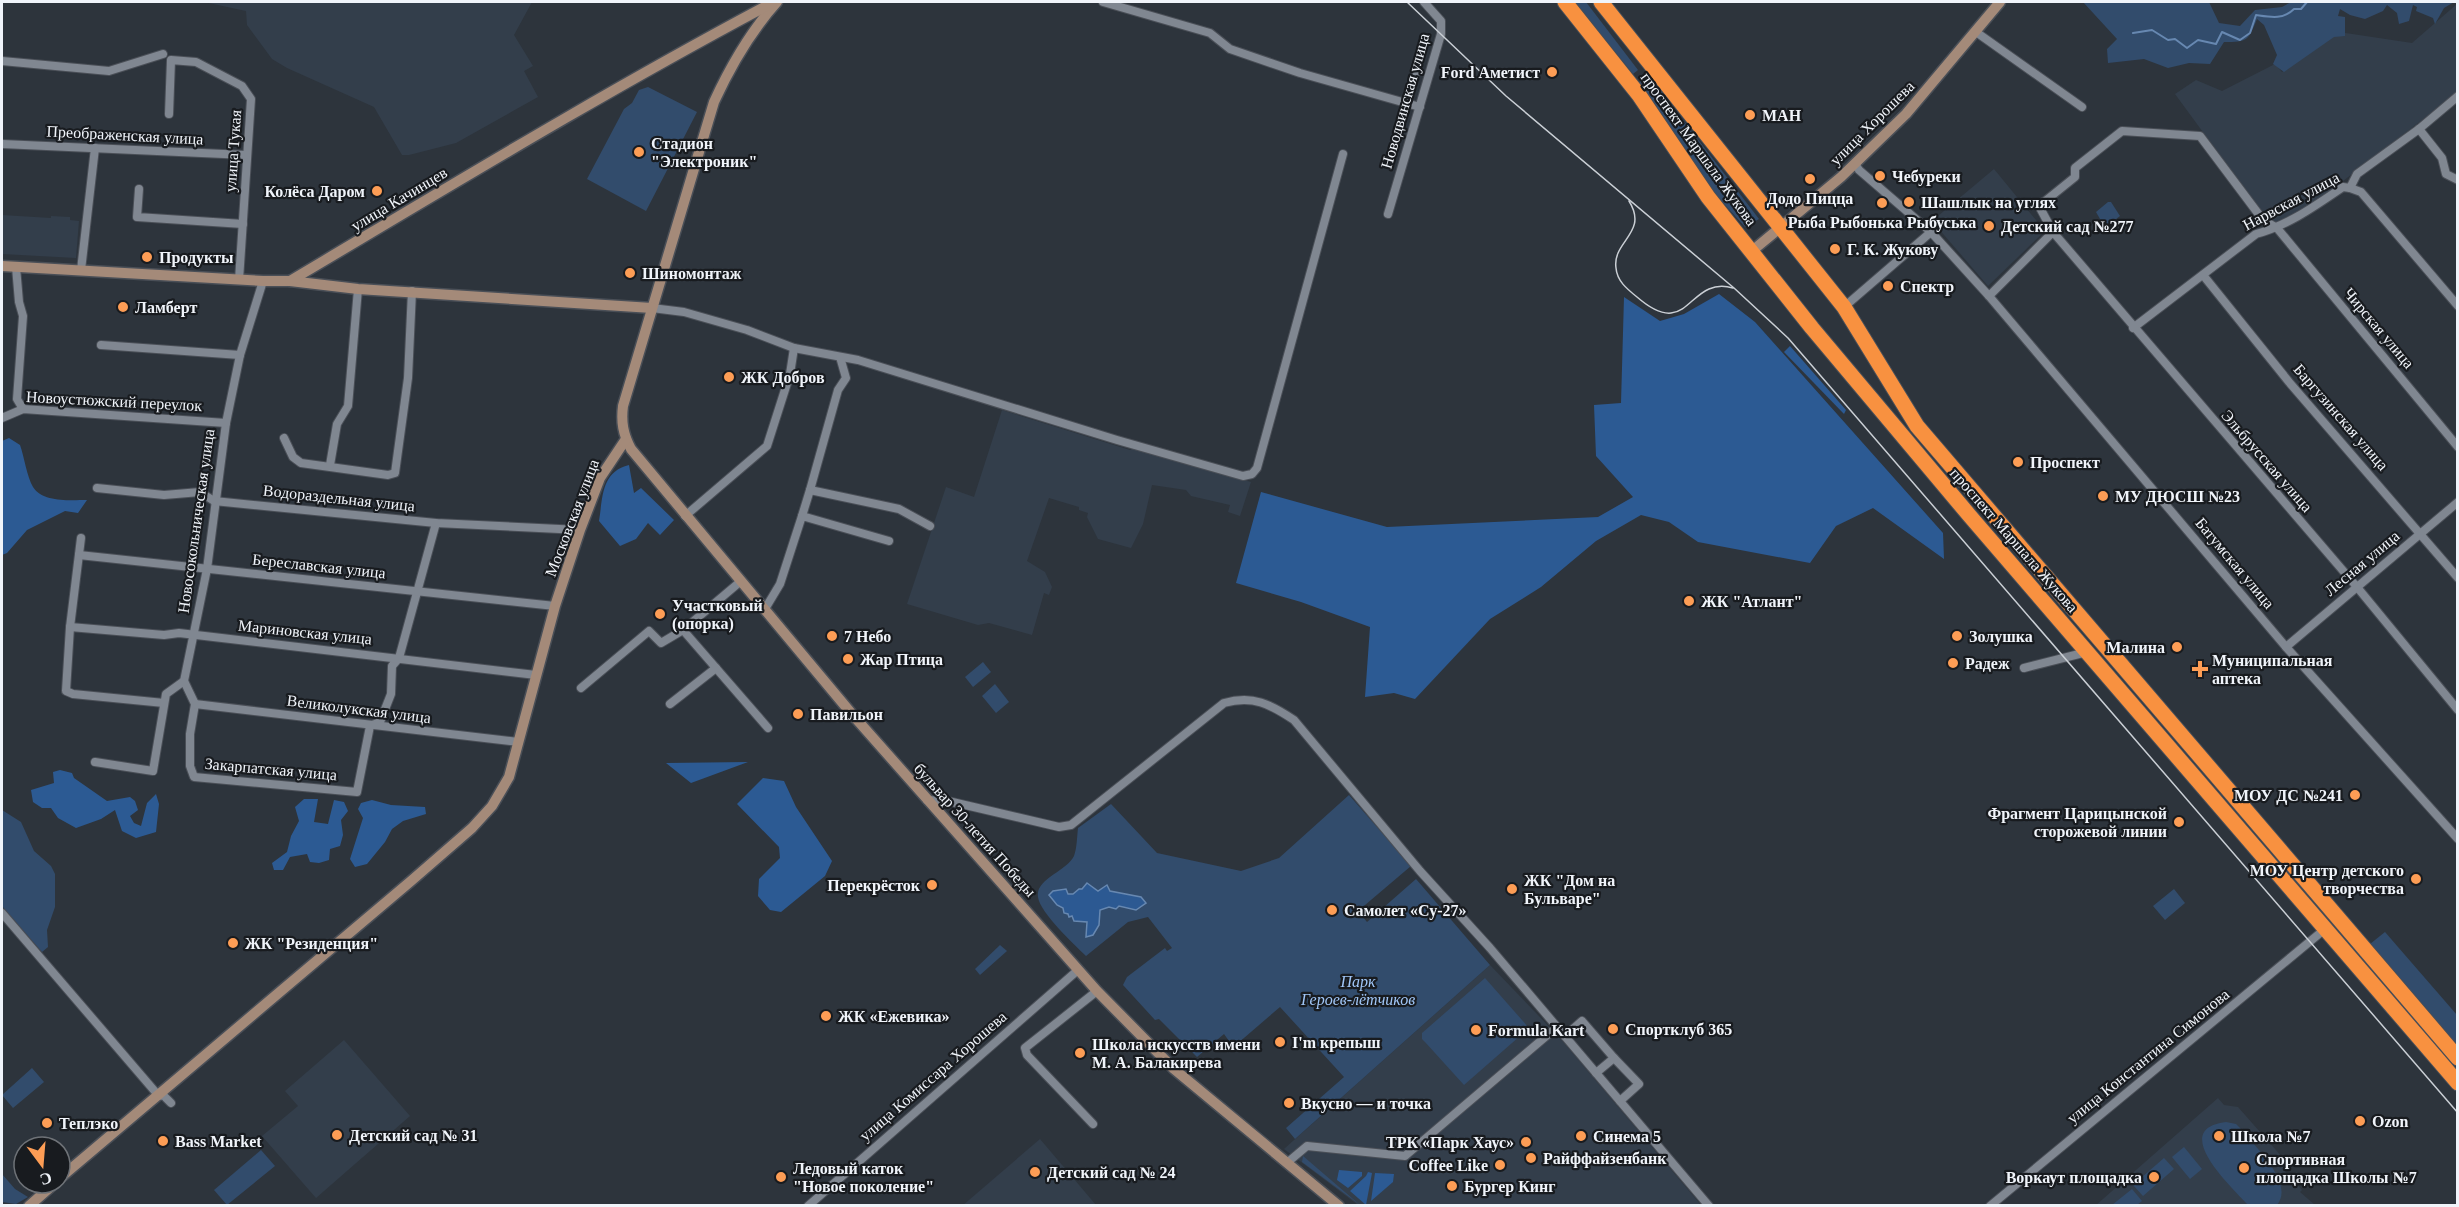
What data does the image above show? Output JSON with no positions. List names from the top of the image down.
{
  "streets": {
    "highway": ["проспект Маршала Жукова"],
    "main road": [
      "улица Хорошева",
      "улица Качинцев",
      "Московская улица",
      "бульвар 30-летия Победы"
    ],
    "street": [
      "Новодвинская улица",
      "Преображенская улица",
      "улица Тукая",
      "Нарвская улица",
      "Чирская улица",
      "Новоустюжский переулок",
      "Баргузинская улица",
      "Эльбрусская улица",
      "Водораздельная улица",
      "Новосокольническая улица",
      "Батумская улица",
      "Лесная улица",
      "Береславская улица",
      "Мариновская улица",
      "Великолукская улица",
      "Закарпатская улица",
      "улица Константина Симонова",
      "улица Комиссара Хорошева"
    ]
  },
  "crossings": [
    ["улица Хорошева", "проспект Маршала Жукова"],
    ["улица Хорошева", "Батумская улица"],
    ["Преображенская улица", "улица Тукая"],
    ["проспект Маршала Жукова", "улица Константина Симонова"],
    ["Нарвская улица", "Чирская улица"],
    ["Нарвская улица", "Баргузинская улица"],
    ["Нарвская улица", "Эльбрусская улица"],
    ["Чирская улица", "Эльбрусская улица"],
    ["Новоустюжский переулок", "Новосокольническая улица"],
    ["Баргузинская улица", "Лесная улица"],
    ["Эльбрусская улица", "Лесная улица"],
    ["Водораздельная улица", "Московская улица"],
    ["Водораздельная улица", "Новосокольническая улица"],
    ["Московская улица", "Береславская улица"],
    ["Московская улица", "Мариновская улица"],
    ["Московская улица", "Великолукская улица"],
    ["Московская улица", "бульвар 30-летия Победы"],
    ["Новосокольническая улица", "Береславская улица"],
    ["Новосокольническая улица", "Мариновская улица"],
    ["Батумская улица", "Лесная улица"],
    ["Великолукская улица", "Закарпатская улица"],
    ["бульвар 30-летия Победы", "улица Комиссара Хорошева"]
  ],
  "parks": ["Парк Героев-лётчиков"],
  "places": {
    "other": [
      "Ford Аметист",
      "МАН",
      "Стадион \"Электроник\"",
      "Чебуреки",
      "Додо Пицца",
      "Колёса Даром",
      "Шашлык на углях",
      "Рыба Рыбонька Рыбуська",
      "Детский сад №277",
      "Г. К. Жукову",
      "Продукты",
      "Шиномонтаж",
      "Спектр",
      "Ламберт",
      "ЖК Добров",
      "Проспект",
      "МУ ДЮСШ №23",
      "ЖК \"Атлант\"",
      "Участковый (опорка)",
      "7 Небо",
      "Золушка",
      "Малина",
      "Жар Птица",
      "Радеж",
      "Павильон",
      "МОУ ДС №241",
      "Фрагмент Царицынской сторожевой линии",
      "МОУ Центр детского творчества",
      "Перекрёсток",
      "ЖК \"Дом на Бульваре\"",
      "Самолет «Су-27»",
      "ЖК \"Резиденция\"",
      "ЖК «Ежевика»",
      "Спортклуб 365",
      "Formula Kart",
      "I'm крепыш",
      "Школа искусств имени М. А. Балакирева",
      "Вкусно — и точка",
      "Ozon",
      "Теплэко",
      "Детский сад № 31",
      "Синема 5",
      "Школа №7",
      "Bass Market",
      "ТРК «Парк Хаус»",
      "Райффайзенбанк",
      "Coffee Like",
      "Спортивная площадка Школы №7",
      "Детский сад № 24",
      "Ледовый каток \"Новое поколение\"",
      "Воркаут площадка",
      "Бургер Кинг"
    ],
    "health": ["Муниципальная аптека"]
  },
  "north": "bottom"
}
